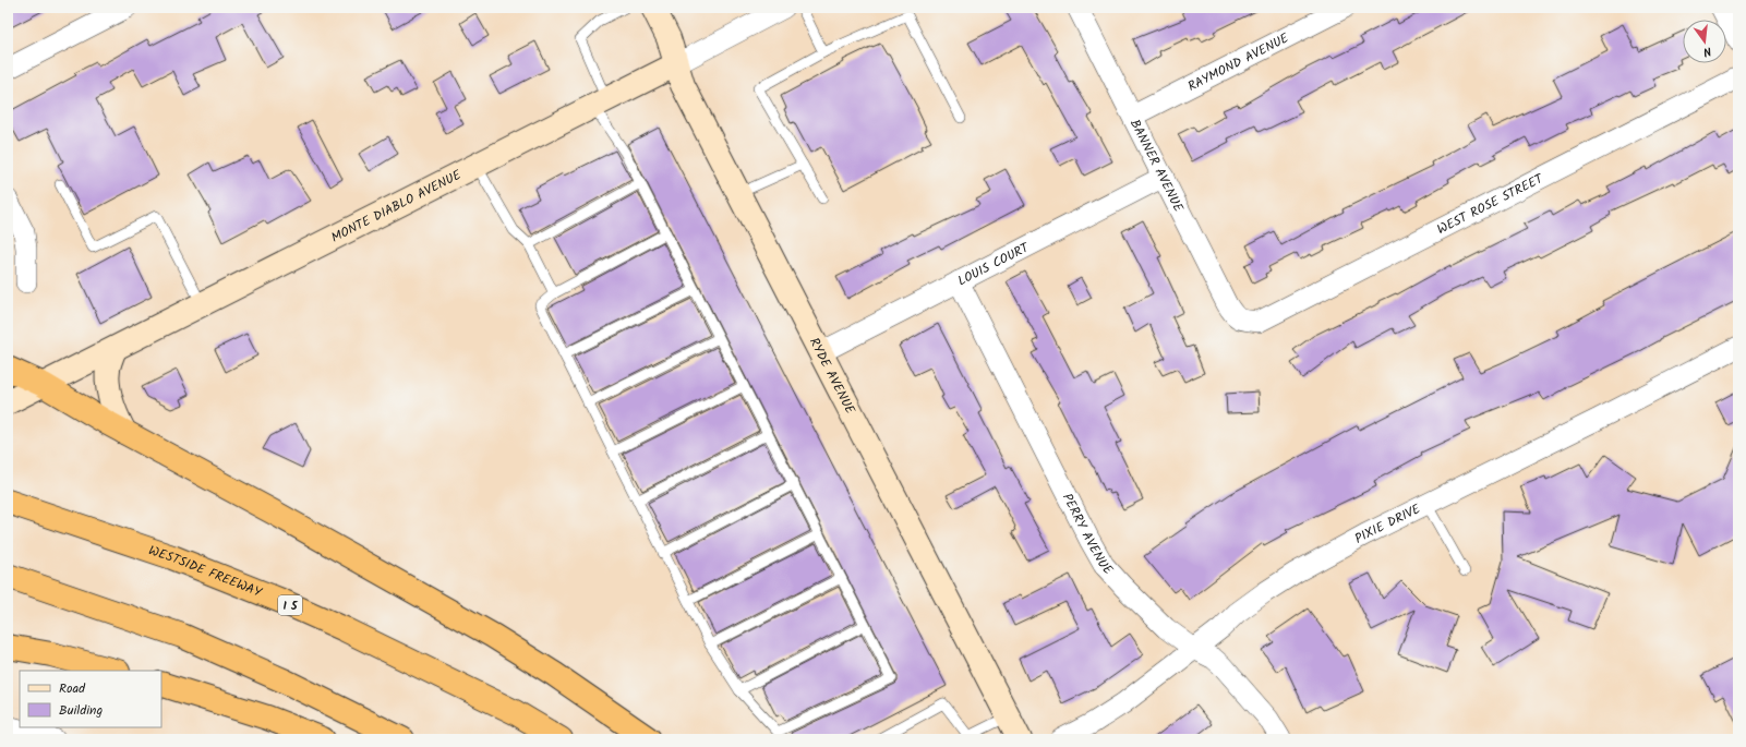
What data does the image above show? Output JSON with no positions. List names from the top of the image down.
{
  "streets": {
    "highway": ["WESTSIDE FREEWAY", "I 5"],
    "street": [
      "RAYMOND AVENUE",
      "BANNER AVENUE",
      "WEST ROSE STREET",
      "MONTE DIABLO AVENUE",
      "LOUIS COURT",
      "RYDE AVENUE",
      "PIXIE DRIVE",
      "PERRY AVENUE"
    ]
  },
  "crossings": [
    ["RAYMOND AVENUE", "BANNER AVENUE"],
    ["BANNER AVENUE", "WEST ROSE STREET"],
    ["BANNER AVENUE", "LOUIS COURT"],
    ["MONTE DIABLO AVENUE", "RYDE AVENUE"],
    ["LOUIS COURT", "RYDE AVENUE"],
    ["LOUIS COURT", "PERRY AVENUE"],
    ["PIXIE DRIVE", "PERRY AVENUE"]
  ],
  "legend": ["Road", "Building"],
  "north": "bottom"
}
